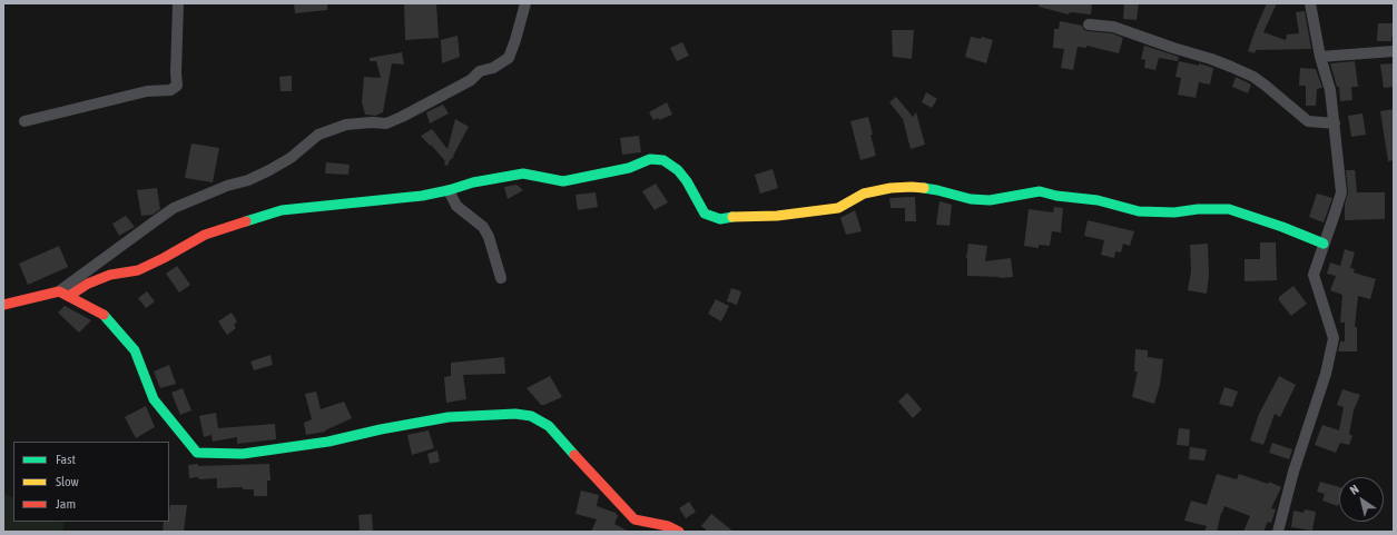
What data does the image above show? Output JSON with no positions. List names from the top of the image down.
{
  "legend": ["Fast", "Slow", "Jam"],
  "north": "top left"
}
